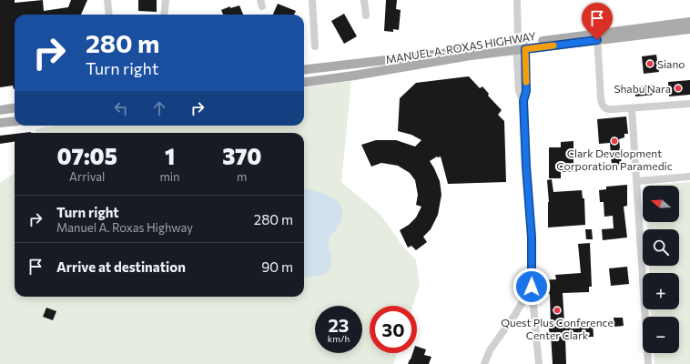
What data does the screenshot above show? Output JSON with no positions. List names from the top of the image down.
{
  "streets": {
    "main road": ["MANUEL A. ROXAS HIGHWAY"]
  },
  "places": [
    "Siano",
    "Shabu Nara",
    "Clark Development Corporation Paramedic",
    "Quest Plus Conference Center Clark"
  ],
  "north": "left",
  "page": {
    "turn": ["280 m", "Turn right"],
    "eta": [
      "07:05",
      "Arrival",
      "1",
      "min",
      "370",
      "m"
    ],
    "map_buttons": ["+", "−"],
    "list": [
      {
        "name": "Turn right",
        "note": "Manuel A. Roxas Highway",
        "value": "280 m"
      },
      {
        "name": "Arrive at destination",
        "value": "90 m"
      }
    ],
    "speed": "23 km/h",
    "limit": "30"
  }
}
